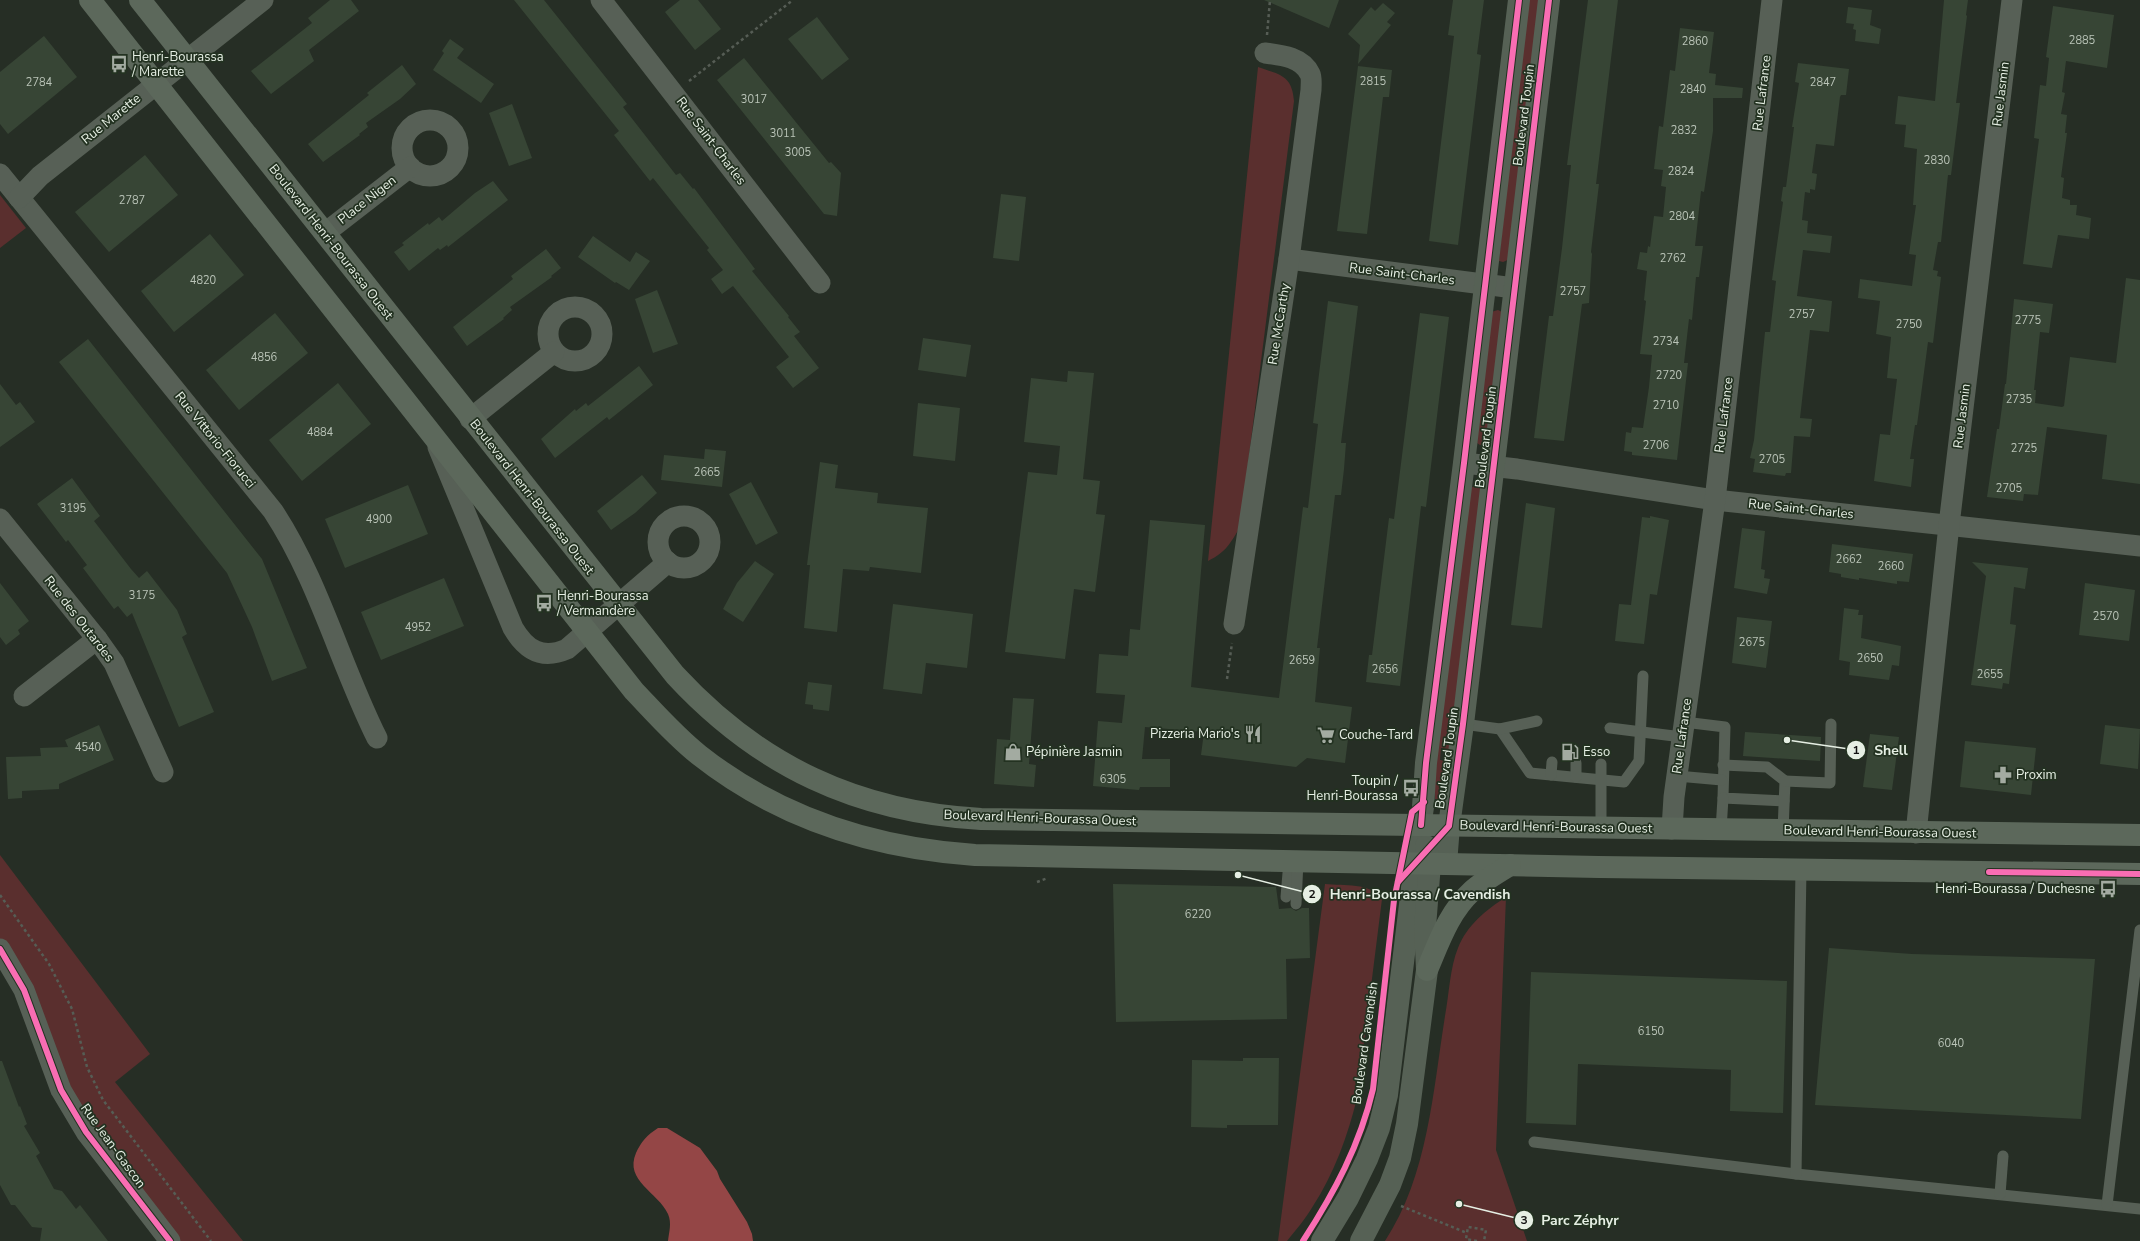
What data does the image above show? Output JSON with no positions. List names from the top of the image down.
{
  "streets": {
    "main road": ["Boulevard Henri-Bourassa Ouest"],
    "street": [
      "Rue Lafrance",
      "Rue Jasmin",
      "Boulevard Toupin",
      "Rue Marette",
      "Rue Saint-Charles",
      "Place Nigen",
      "Rue McCarthy",
      "Rue Vittorio-Fiorucci",
      "Rue des Outardes",
      "Boulevard Cavendish",
      "Rue Jean-Gascon"
    ]
  },
  "crossings": [
    ["Rue Lafrance", "Rue Saint-Charles"],
    ["Rue Lafrance", "Boulevard Henri-Bourassa Ouest"],
    ["Rue Jasmin", "Rue Saint-Charles"],
    ["Rue Jasmin", "Boulevard Henri-Bourassa Ouest"],
    ["Boulevard Toupin", "Rue Saint-Charles"],
    ["Boulevard Toupin", "Boulevard Henri-Bourassa Ouest"],
    ["Boulevard Toupin", "Boulevard Cavendish"],
    ["Rue Marette", "Boulevard Henri-Bourassa Ouest"],
    ["Rue Marette", "Rue Vittorio-Fiorucci"],
    ["Rue Saint-Charles", "Rue McCarthy"],
    ["Place Nigen", "Boulevard Henri-Bourassa Ouest"]
  ],
  "places": {
    "bus stop": [
      "Henri-Bourassa / Marette",
      "Henri-Bourassa / Vermandère",
      "Toupin / Henri-Bourassa",
      "Henri-Bourassa / Duchesne"
    ],
    "restaurant": ["Pizzeria Mario's"],
    "supermarket": ["Couche-Tard"],
    "other": ["Shell", "Henri-Bourassa / Cavendish", "Parc Zéphyr"],
    "shop": ["Pépinière Jasmin"],
    "fuel station": ["Esso"],
    "pharmacy": ["Proxim"]
  },
  "house_numbers": [
    "2885",
    "2860",
    "2815",
    "2784",
    "2847",
    "2840",
    "3017",
    "2832",
    "3011",
    "3005",
    "2830",
    "2824",
    "2787",
    "2804",
    "2762",
    "4820",
    "2757",
    "2757",
    "2775",
    "2750",
    "2734",
    "4856",
    "2720",
    "2735",
    "2710",
    "4884",
    "2706",
    "2725",
    "2705",
    "2665",
    "2705",
    "3195",
    "4900",
    "2662",
    "2660",
    "3175",
    "2570",
    "4952",
    "2675",
    "2650",
    "2659",
    "2656",
    "2655",
    "4540",
    "6305",
    "6220",
    "6150",
    "6040"
  ]
}
